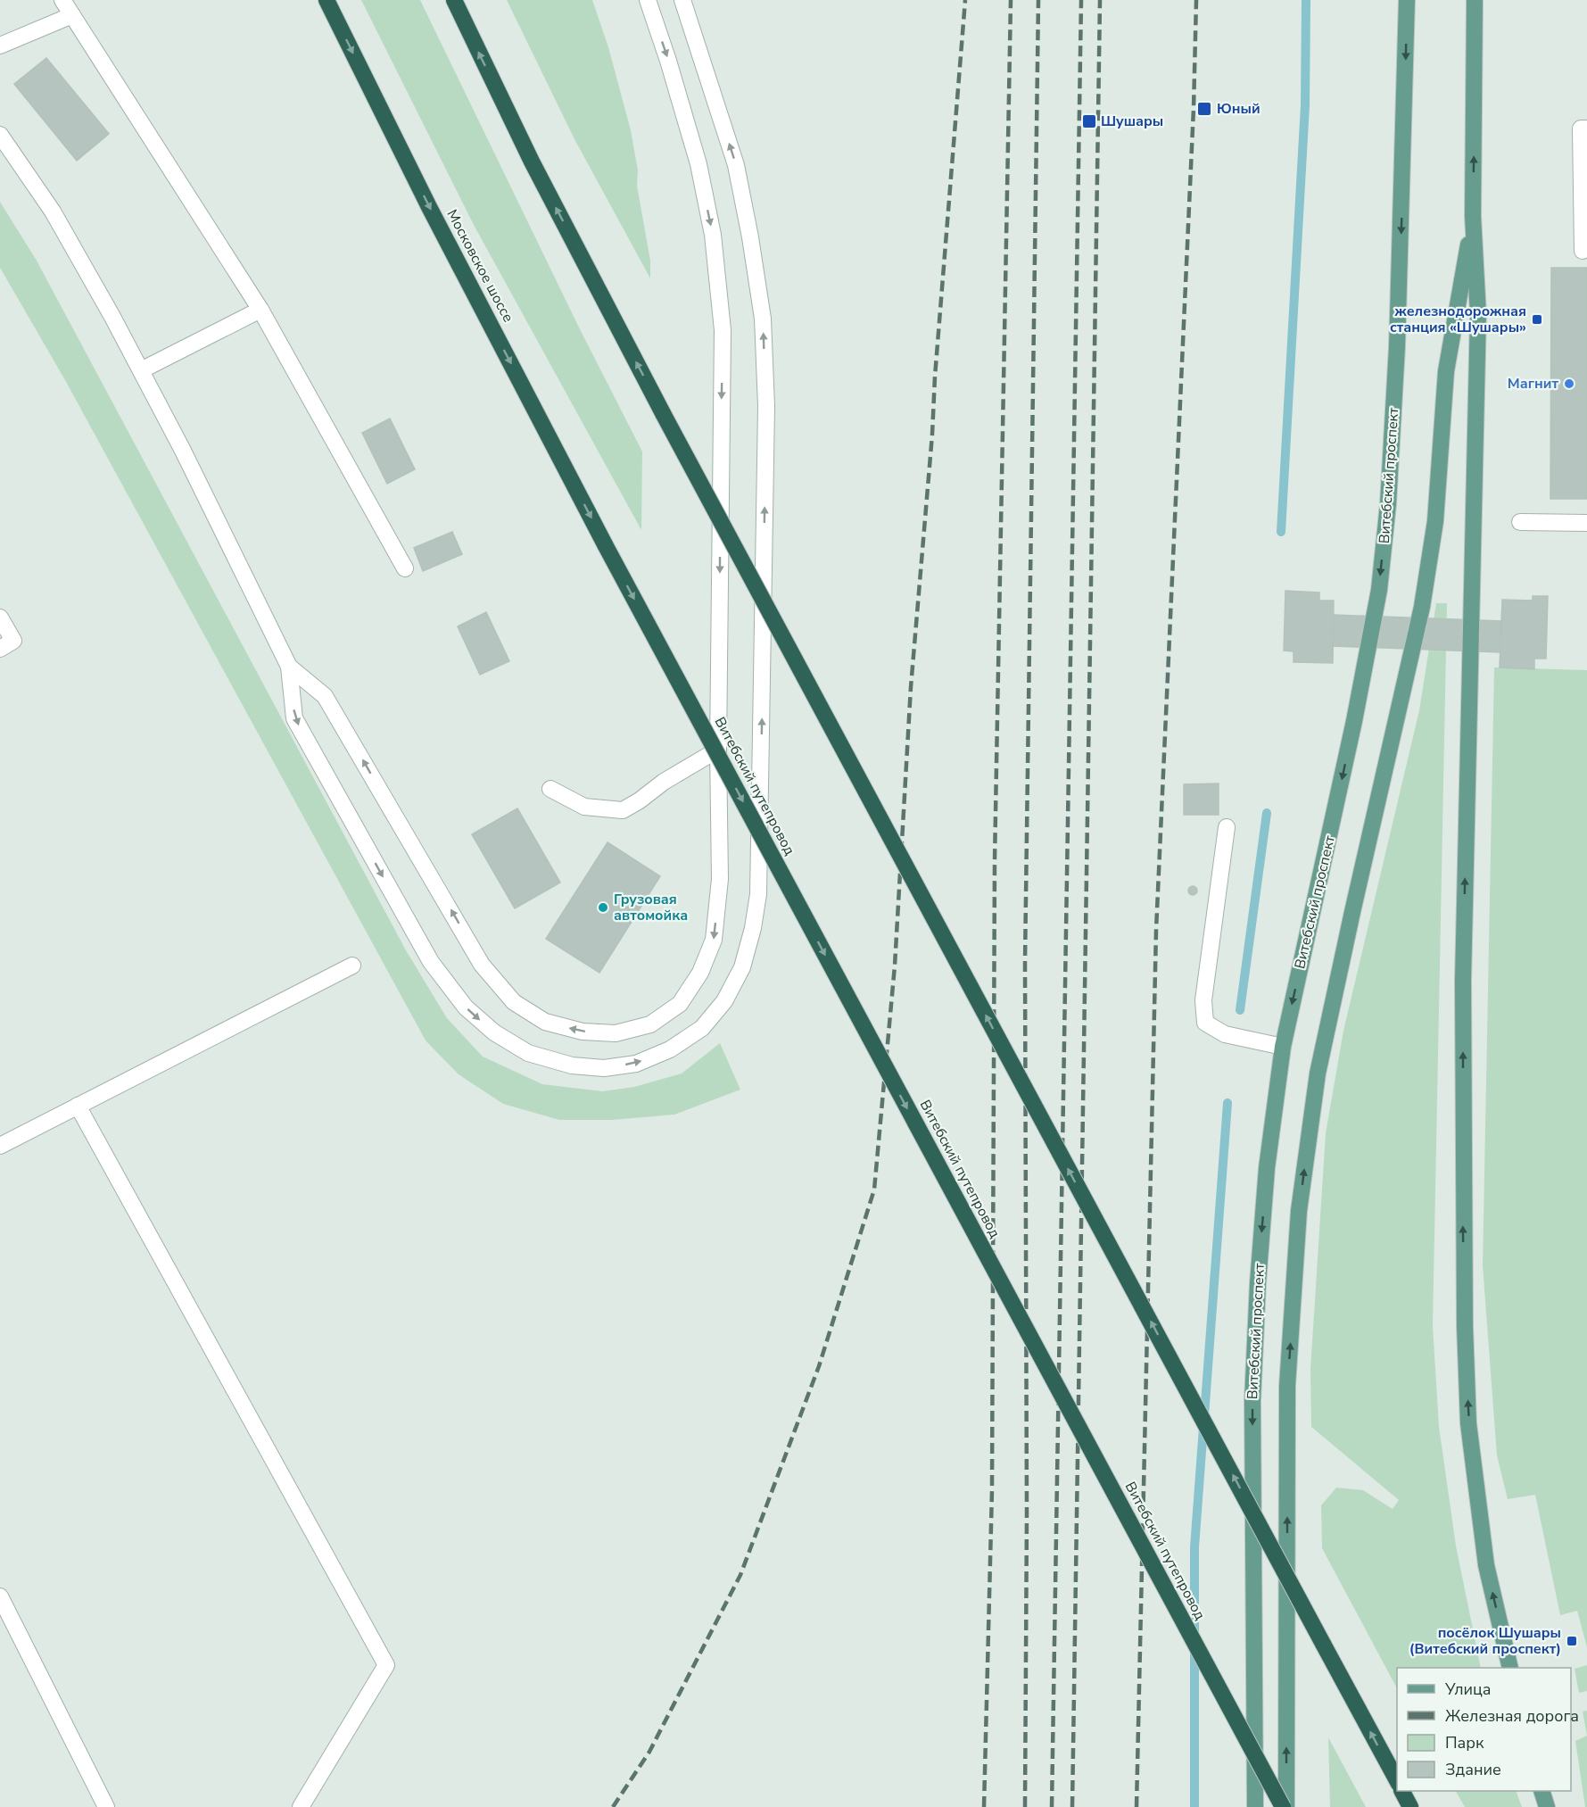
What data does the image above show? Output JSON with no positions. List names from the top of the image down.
{
  "streets": {
    "highway": ["Московское шоссе", "Витебский путепровод"],
    "main road": ["Витебский проспект"]
  },
  "crossings": [
    ["Московское шоссе", "Витебский путепровод"]
  ],
  "places": {
    "transit": [
      "Юный",
      "Шушары",
      "железнодорожная станция «Шушары»",
      "посёлок Шушары (Витебский проспект)"
    ],
    "other": ["Магнит", "Грузовая автомойка"]
  },
  "legend": [
    "Улица",
    "Железная дорога",
    "Парк",
    "Здание"
  ]
}
